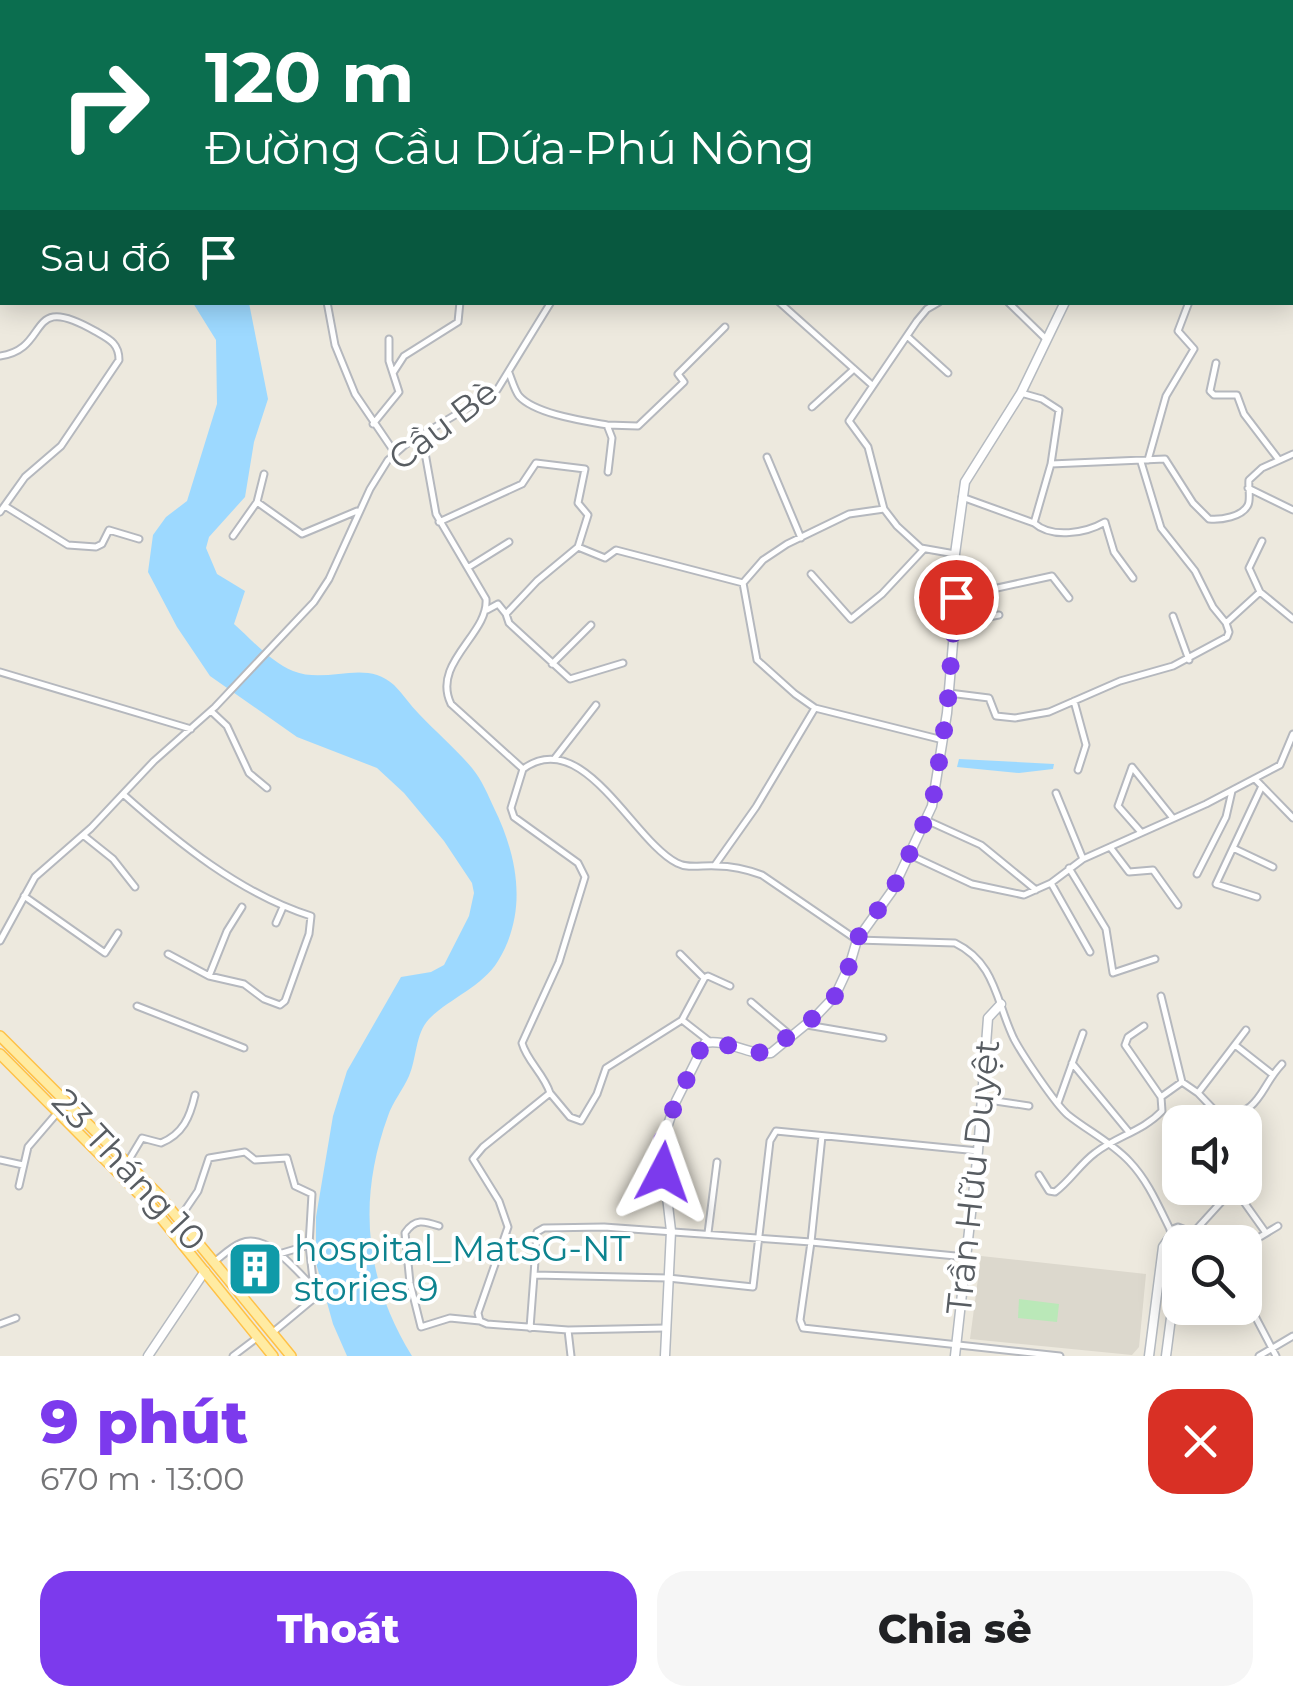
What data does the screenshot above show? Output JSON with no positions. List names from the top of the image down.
{
  "streets": {
    "main road": ["23 Tháng 10"],
    "street": ["Cầu Bè", "Trần Hữu Duyệt"]
  },
  "places": {
    "building": ["hospital_MatSG-NT stories 9"]
  },
  "page": {
    "turn": ["120 m", "Đường Cầu Dứa-Phú Nông"],
    "then": "Sau đó",
    "heading": ["9 phút", "670 m · 13:00"],
    "buttons": ["Thoát", "Chia sẻ"]
  }
}
